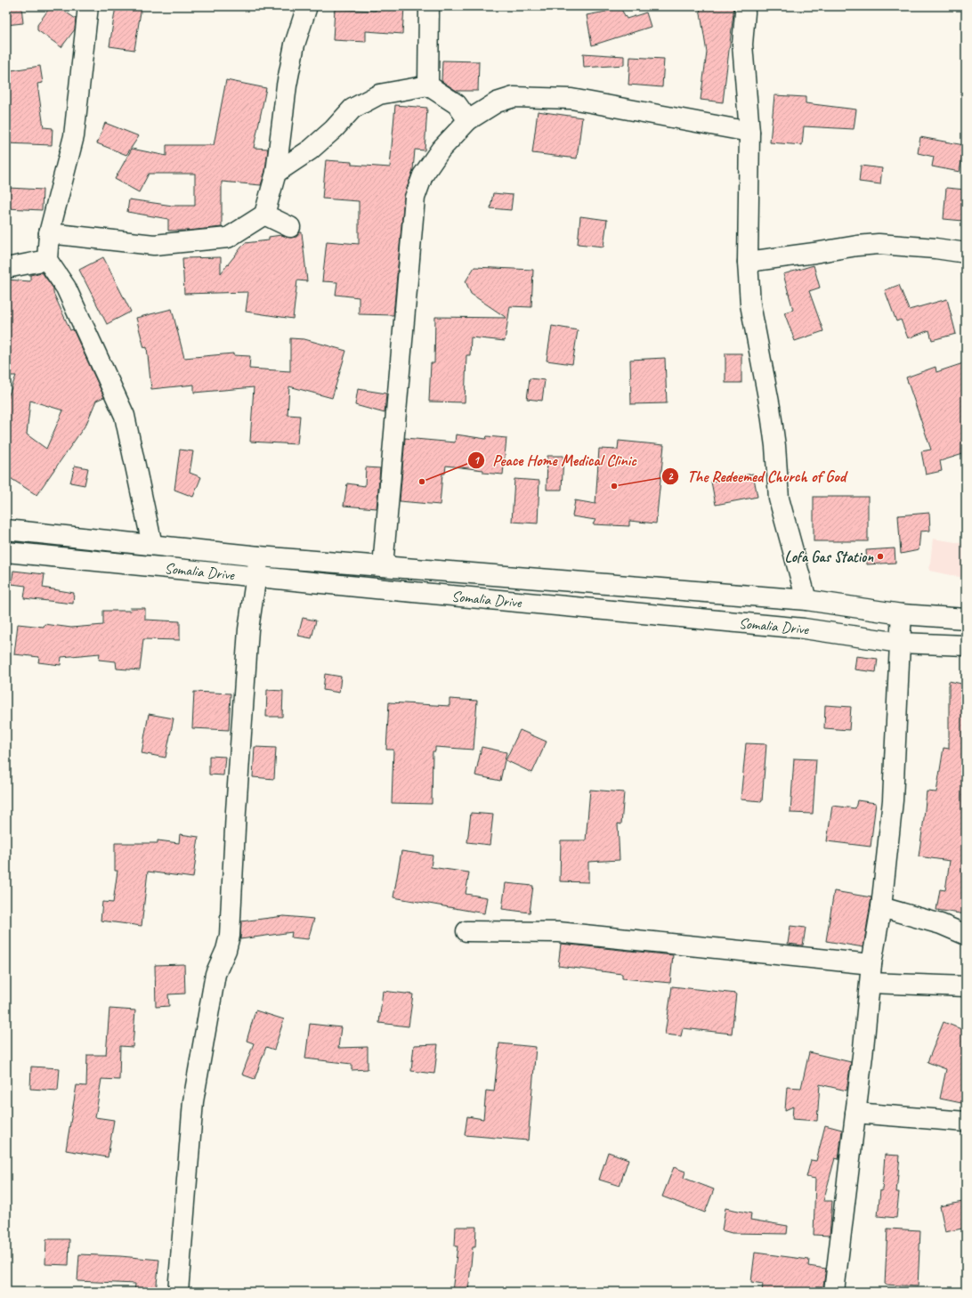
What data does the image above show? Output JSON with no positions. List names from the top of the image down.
{
  "streets": {
    "street": ["Somalia Drive"]
  },
  "places": ["Peace Home Medical Clinic", "The Redeemed Church of God", "Lofa Gas Station"]
}
